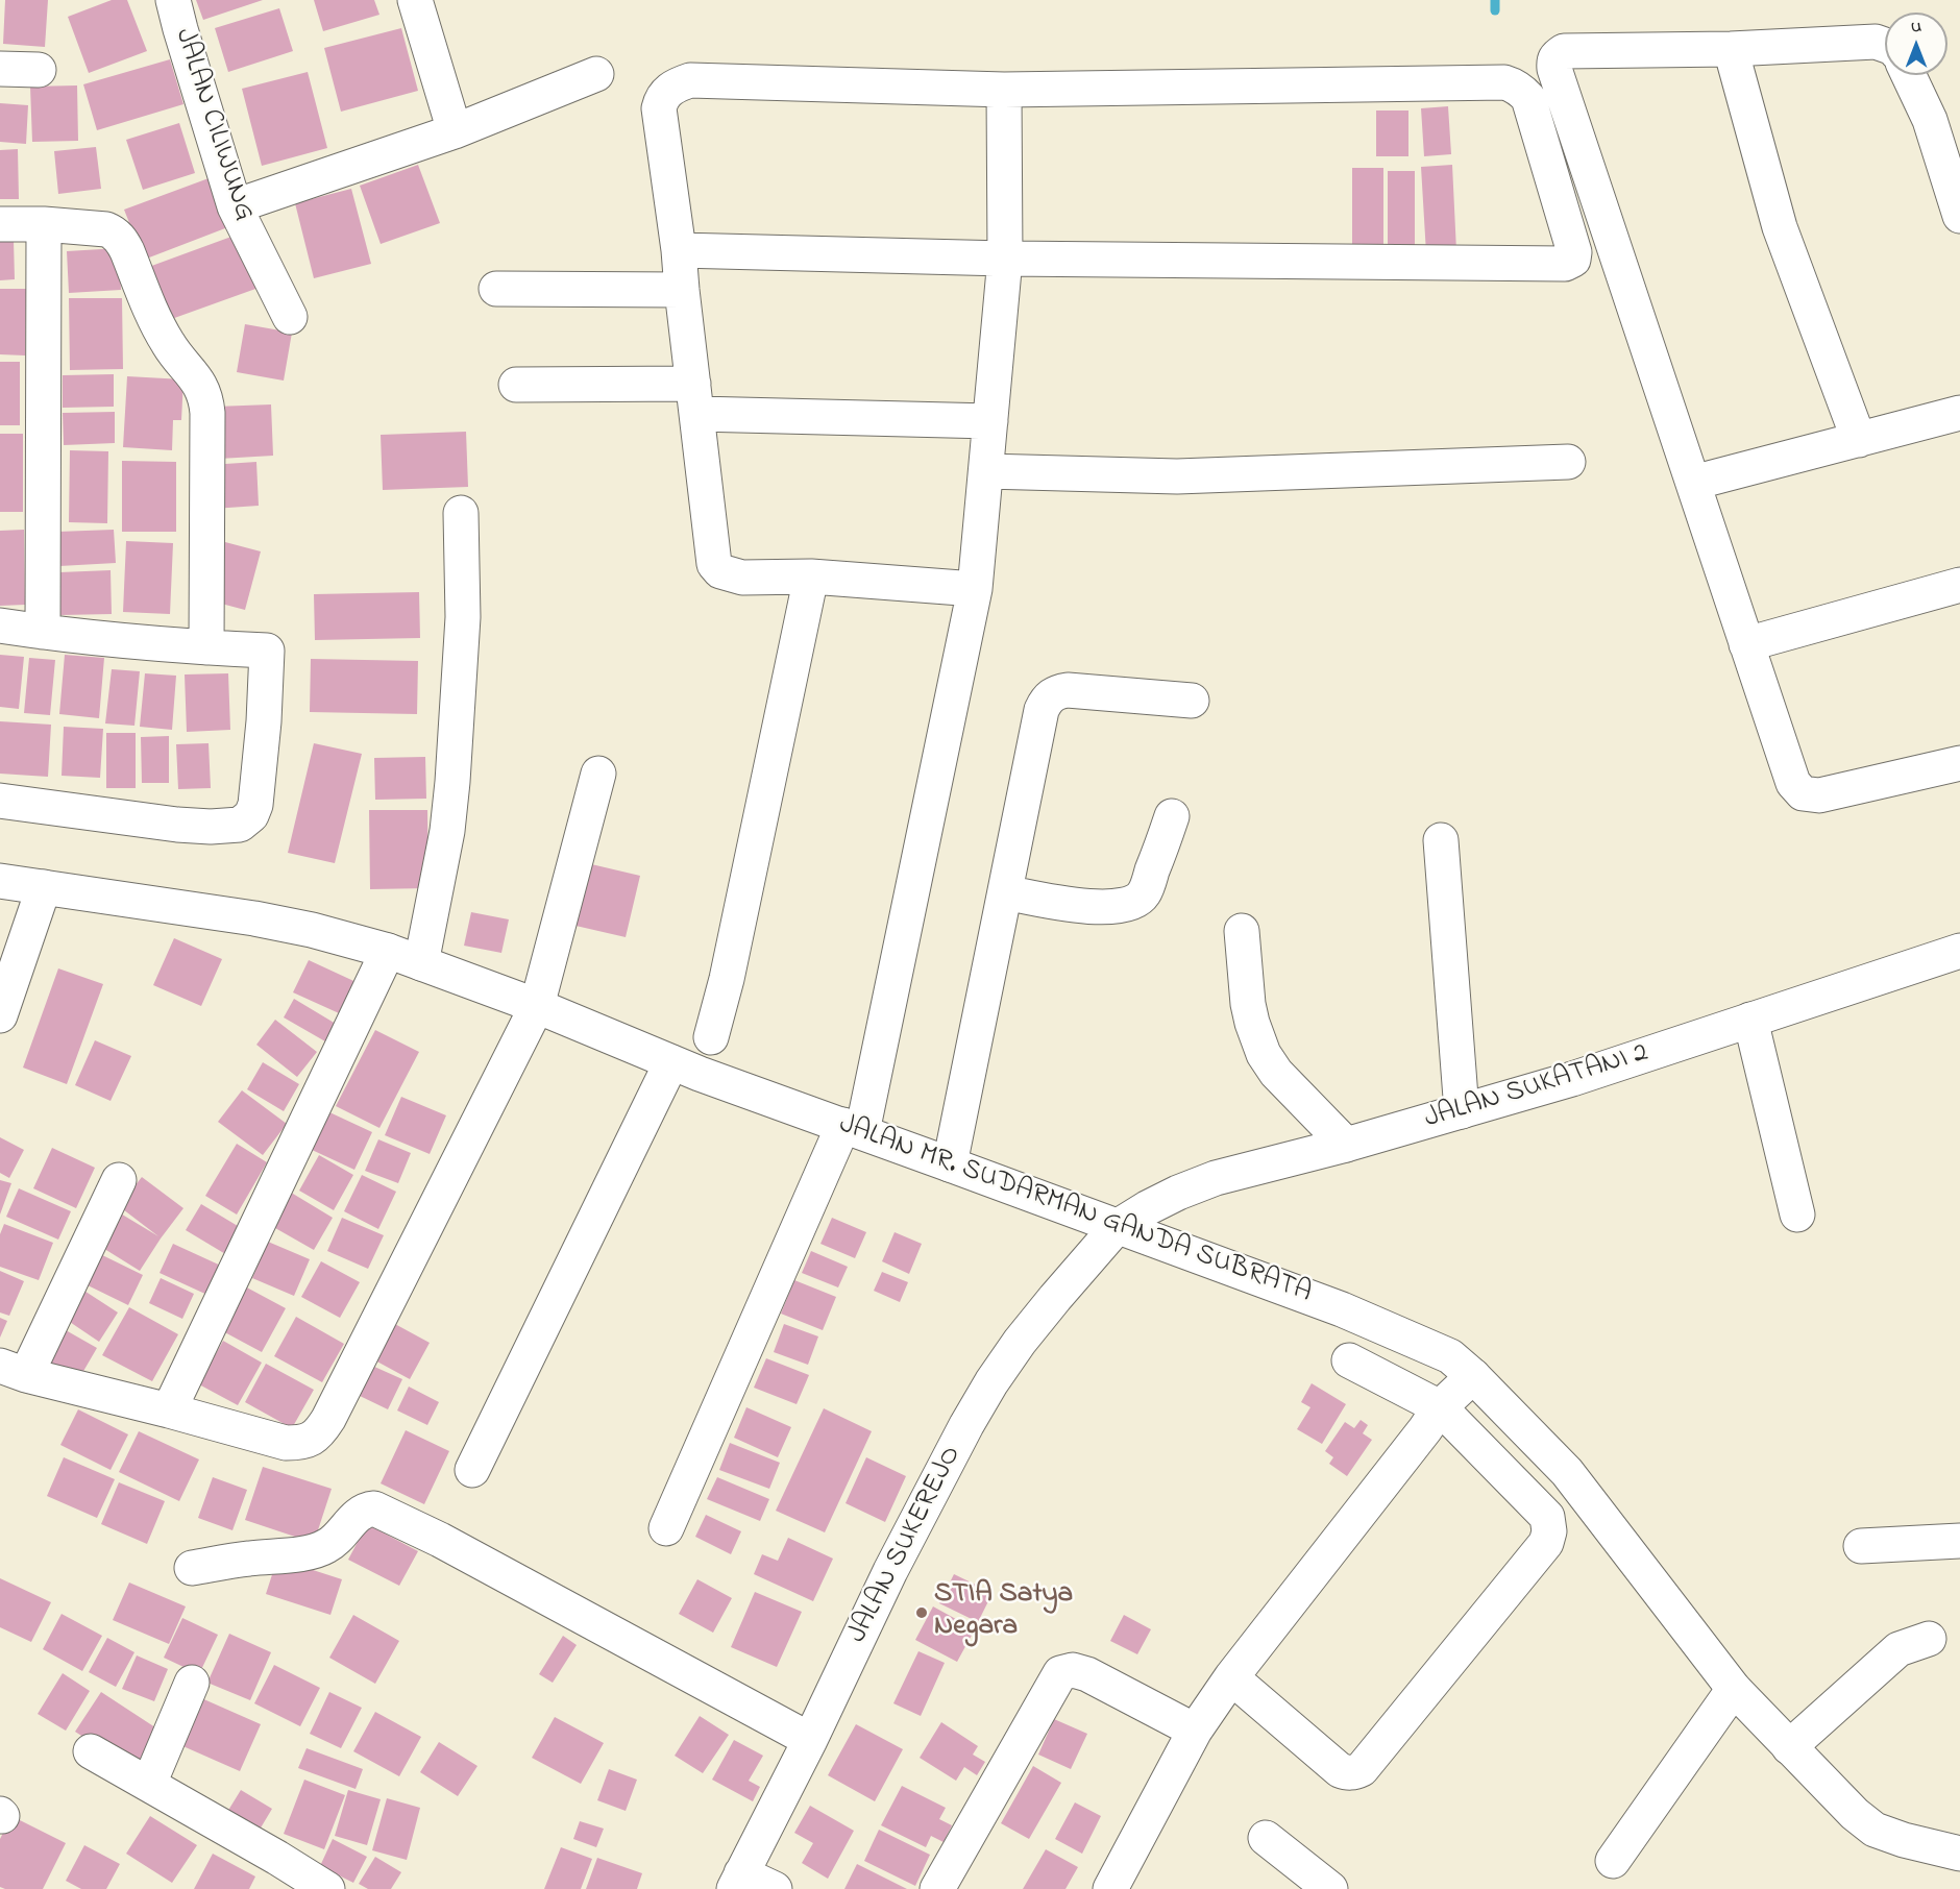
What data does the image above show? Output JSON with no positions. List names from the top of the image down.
{
  "streets": {
    "street": [
      "JALAN CILIWUNG",
      "JALAN SUKATANI 2",
      "JALAN MR. SUDARMAN GANDA SUBRATA",
      "JALAN SUKEREJO"
    ]
  },
  "crossings": [
    ["JALAN SUKATANI 2", "JALAN MR. SUDARMAN GANDA SUBRATA"],
    ["JALAN SUKATANI 2", "JALAN SUKEREJO"],
    ["JALAN MR. SUDARMAN GANDA SUBRATA", "JALAN SUKEREJO"]
  ],
  "places": ["STIA Satya Negara"],
  "north": "top"
}
